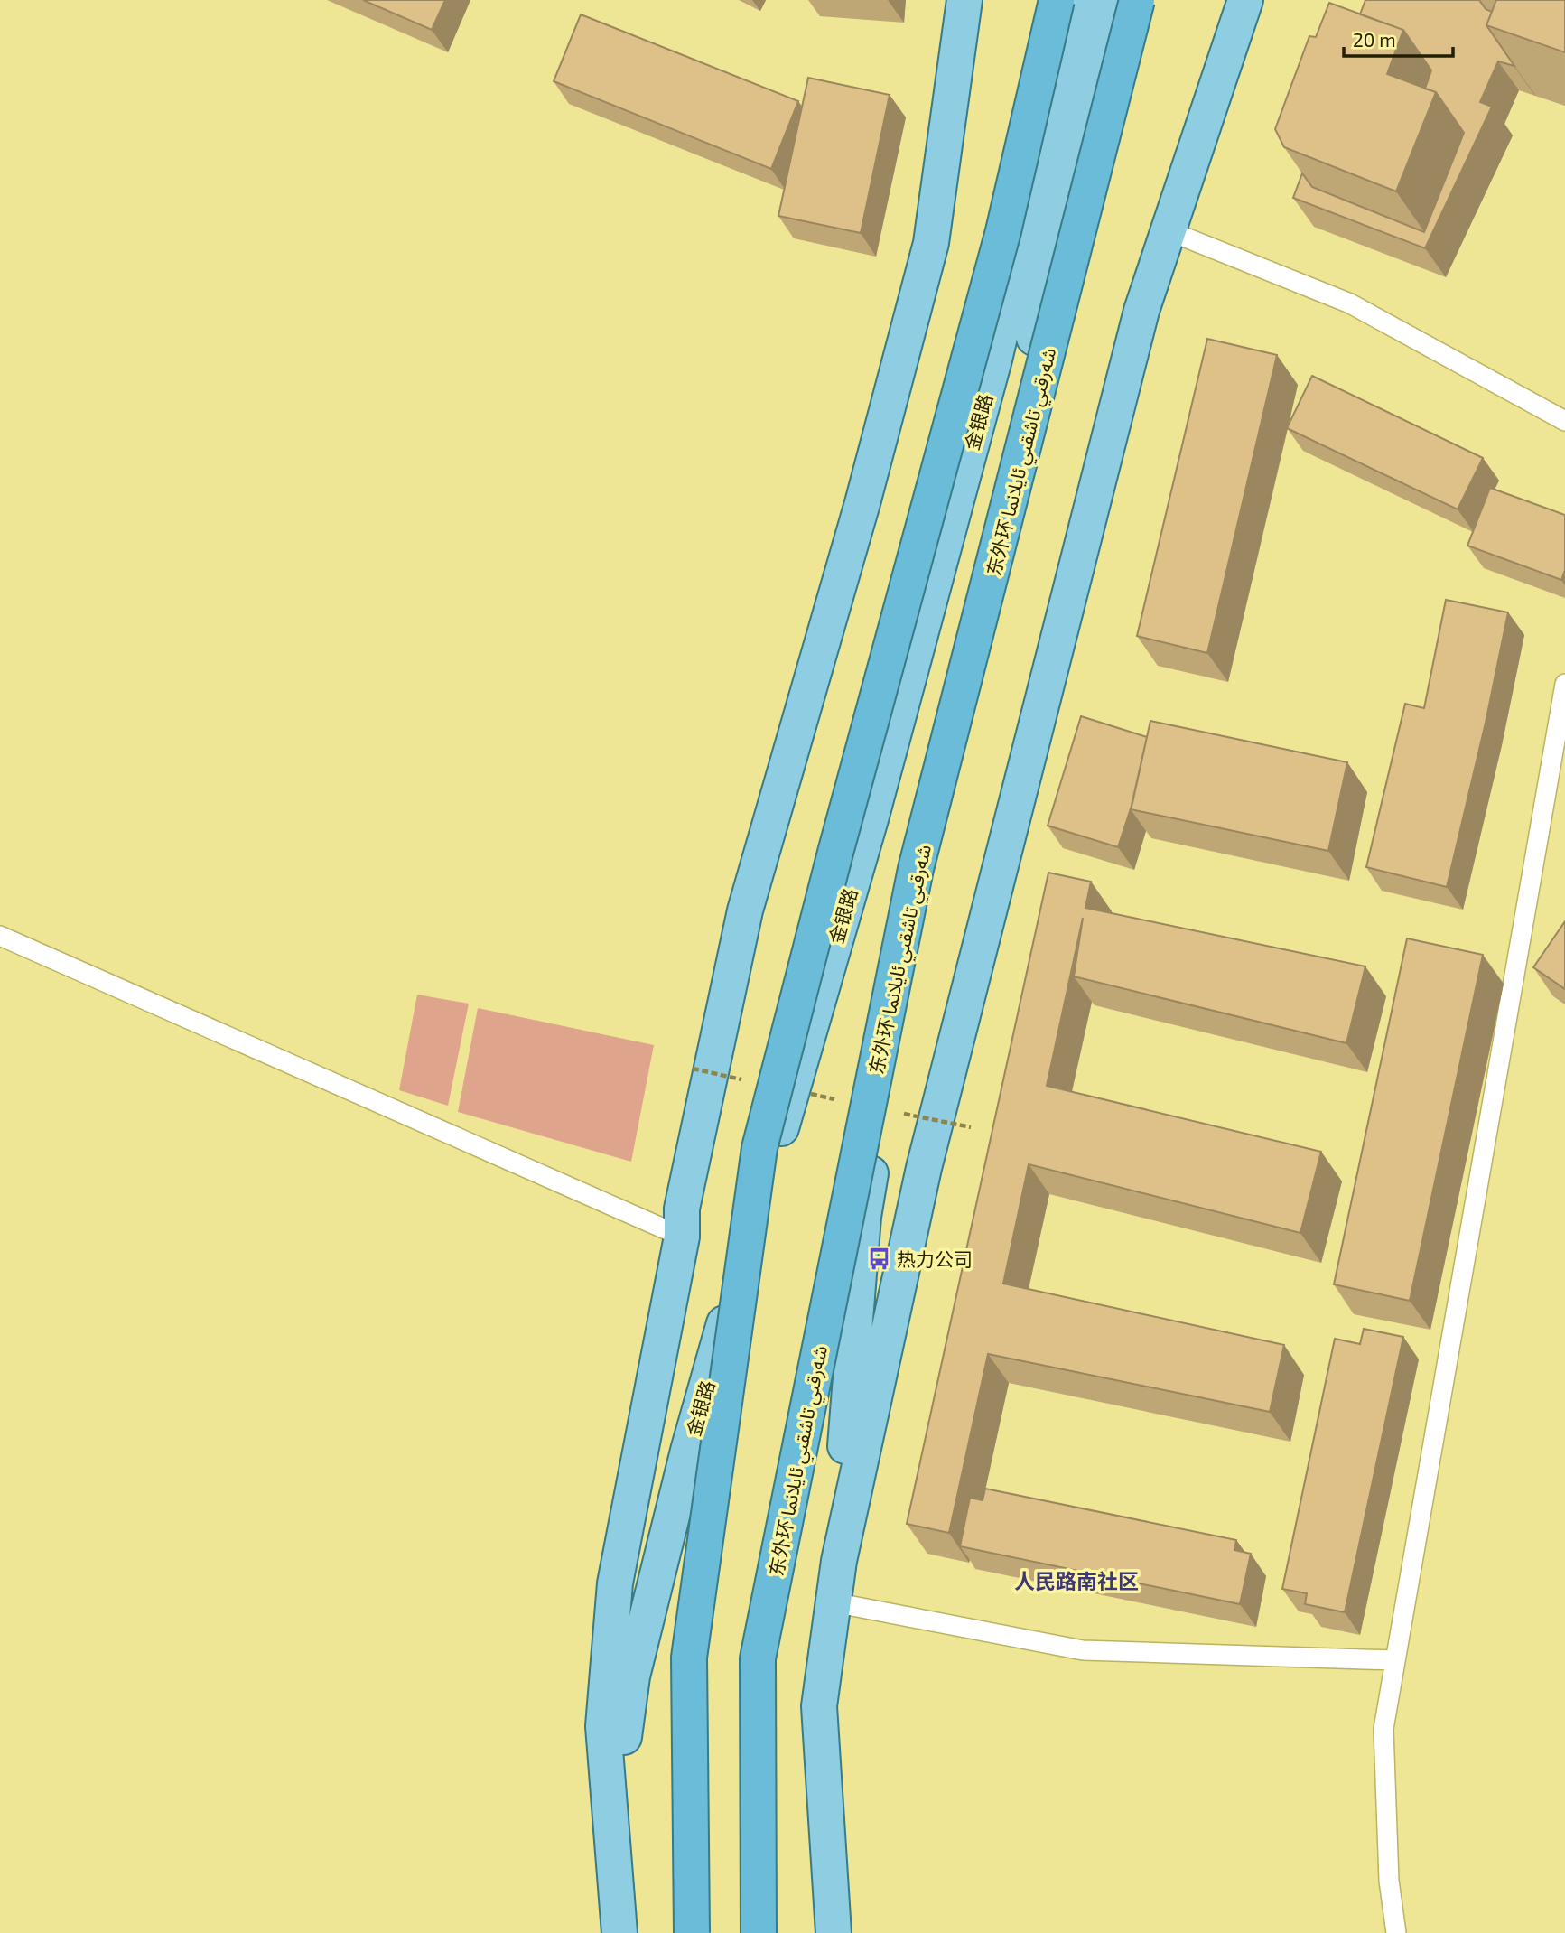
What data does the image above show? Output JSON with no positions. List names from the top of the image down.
{
  "streets": {
    "highway": ["东外环 شەرقىي تاشقىي ئايلانما"],
    "main road": ["金银路"]
  },
  "districts": ["人民路南社区"],
  "places": {
    "bus stop": ["热力公司"]
  },
  "scale_bar": "20 m"
}
